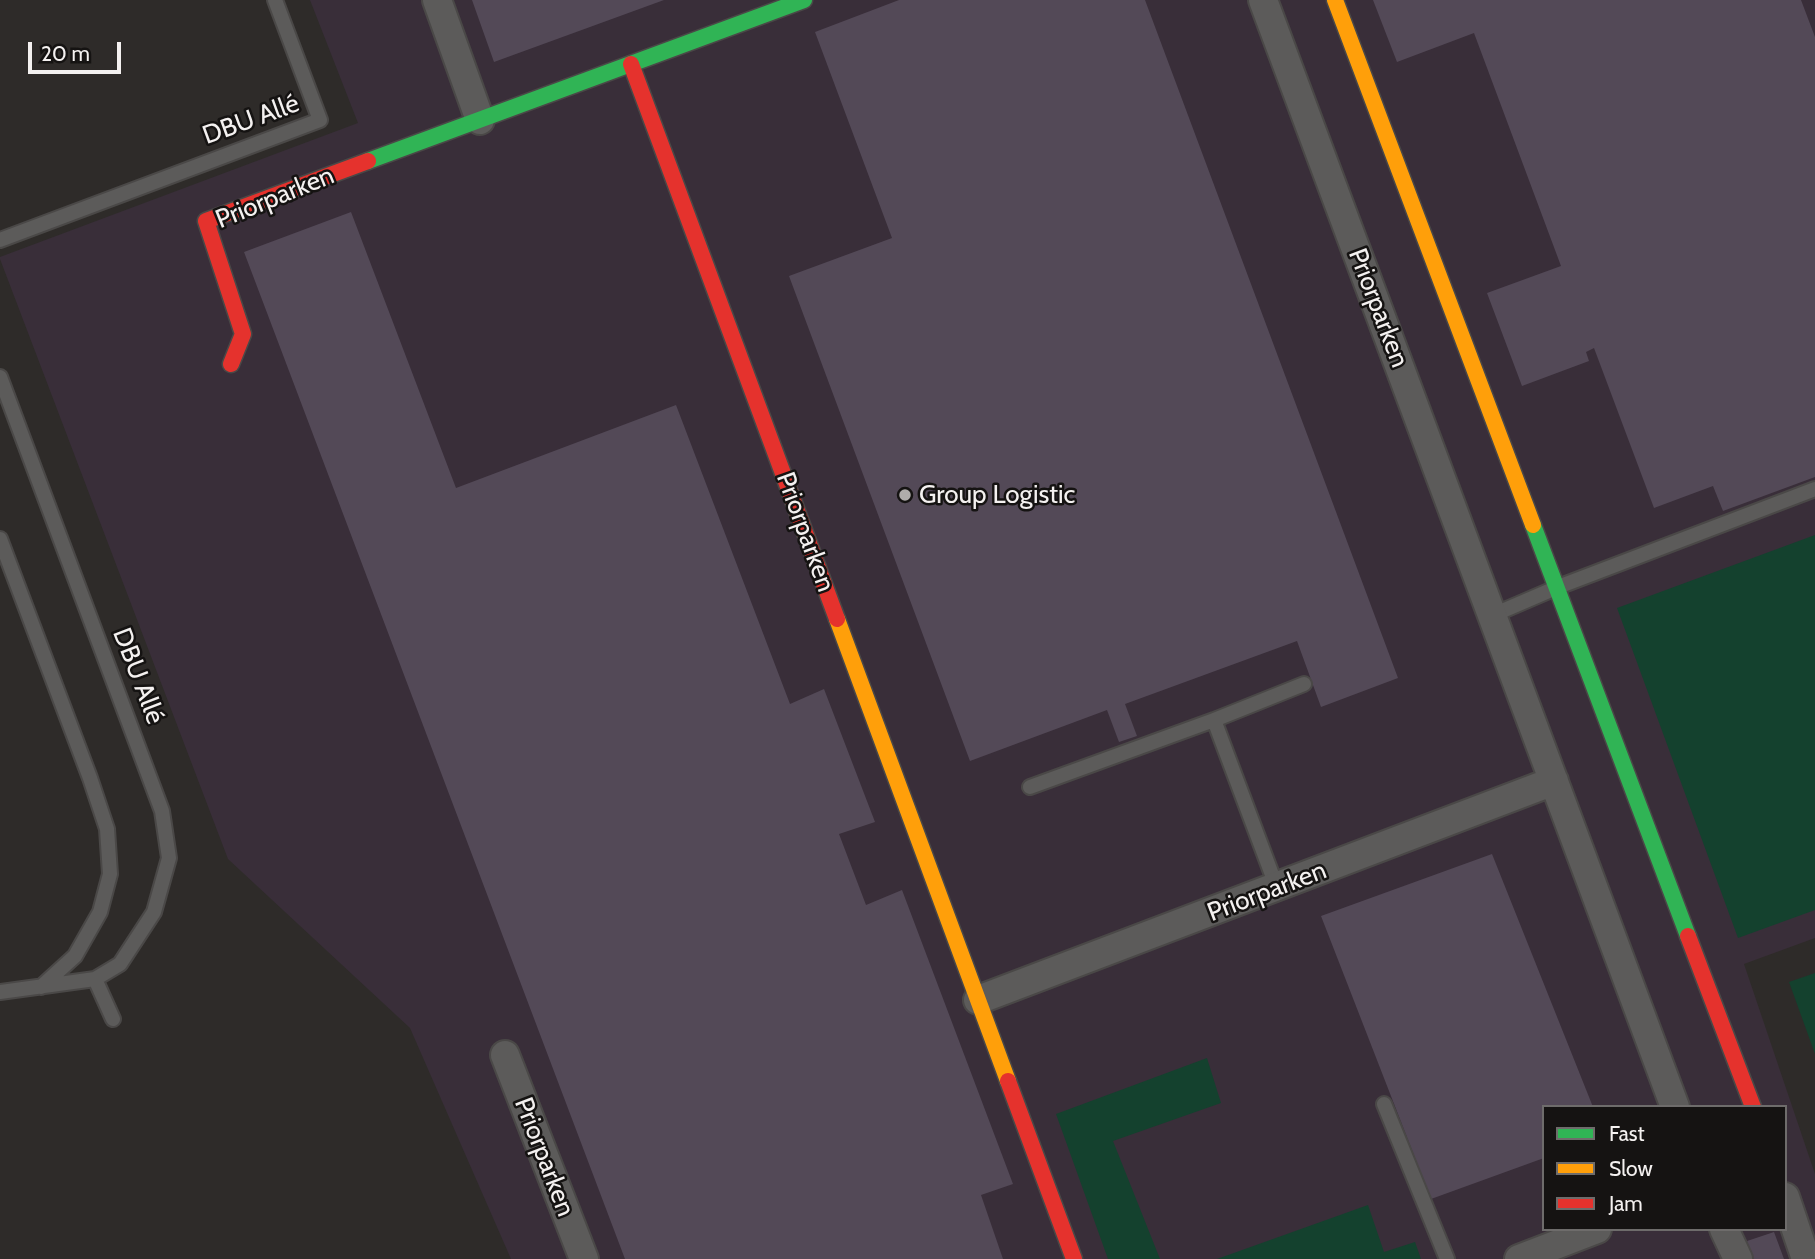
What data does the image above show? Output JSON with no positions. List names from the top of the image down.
{
  "streets": {
    "street": ["Priorparken"],
    "lane": ["DBU Allé"]
  },
  "places": ["Group Logistic"],
  "legend": ["Fast", "Slow", "Jam"],
  "scale_bar": "20 m"
}
